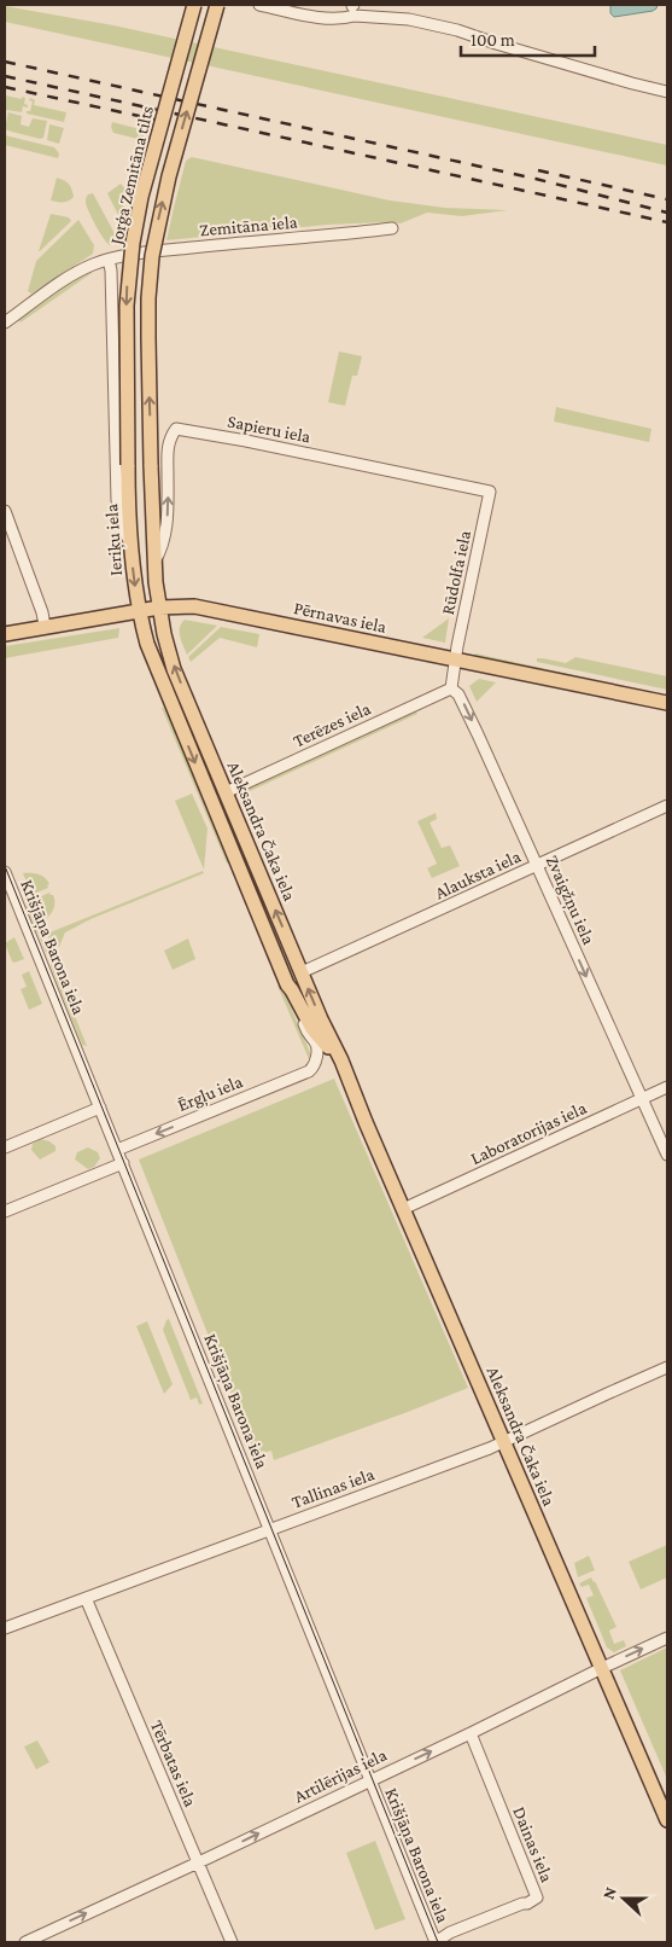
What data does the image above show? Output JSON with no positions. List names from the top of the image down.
{
  "streets": {
    "main road": [
      "Jorģa Zemitāna tilts",
      "Ieriķu iela",
      "Pērnavas iela",
      "Aleksandra Čaka iela"
    ],
    "street": [
      "Zemitāna iela",
      "Sapieru iela",
      "Rūdolfa iela",
      "Terēzes iela",
      "Alauksta iela",
      "Zvaigžņu iela",
      "Krišjāņa Barona iela",
      "Ērgļu iela",
      "Laboratorijas iela",
      "Tallinas iela",
      "Tērbatas iela",
      "Artilērijas iela",
      "Dainas iela"
    ]
  },
  "crossings": [
    ["Jorģa Zemitāna tilts", "Sapieru iela"],
    ["Jorģa Zemitāna tilts", "Ieriķu iela"],
    ["Sapieru iela", "Rūdolfa iela"],
    ["Ieriķu iela", "Pērnavas iela"],
    ["Ieriķu iela", "Aleksandra Čaka iela"],
    ["Rūdolfa iela", "Pērnavas iela"],
    ["Pērnavas iela", "Aleksandra Čaka iela"],
    ["Terēzes iela", "Aleksandra Čaka iela"],
    ["Terēzes iela", "Zvaigžņu iela"],
    ["Aleksandra Čaka iela", "Alauksta iela"],
    ["Aleksandra Čaka iela", "Ērgļu iela"],
    ["Aleksandra Čaka iela", "Laboratorijas iela"],
    ["Aleksandra Čaka iela", "Tallinas iela"],
    ["Aleksandra Čaka iela", "Artilērijas iela"],
    ["Alauksta iela", "Zvaigžņu iela"],
    ["Zvaigžņu iela", "Laboratorijas iela"],
    ["Krišjāņa Barona iela", "Ērgļu iela"],
    ["Krišjāņa Barona iela", "Tallinas iela"],
    ["Krišjāņa Barona iela", "Artilērijas iela"],
    ["Krišjāņa Barona iela", "Dainas iela"],
    ["Tallinas iela", "Tērbatas iela"],
    ["Tērbatas iela", "Artilērijas iela"],
    ["Artilērijas iela", "Dainas iela"]
  ],
  "one_way": ["Zvaigžņu iela", "Ērgļu iela", "Artilērijas iela"],
  "scale_bar": "100 m",
  "north": "left"
}
